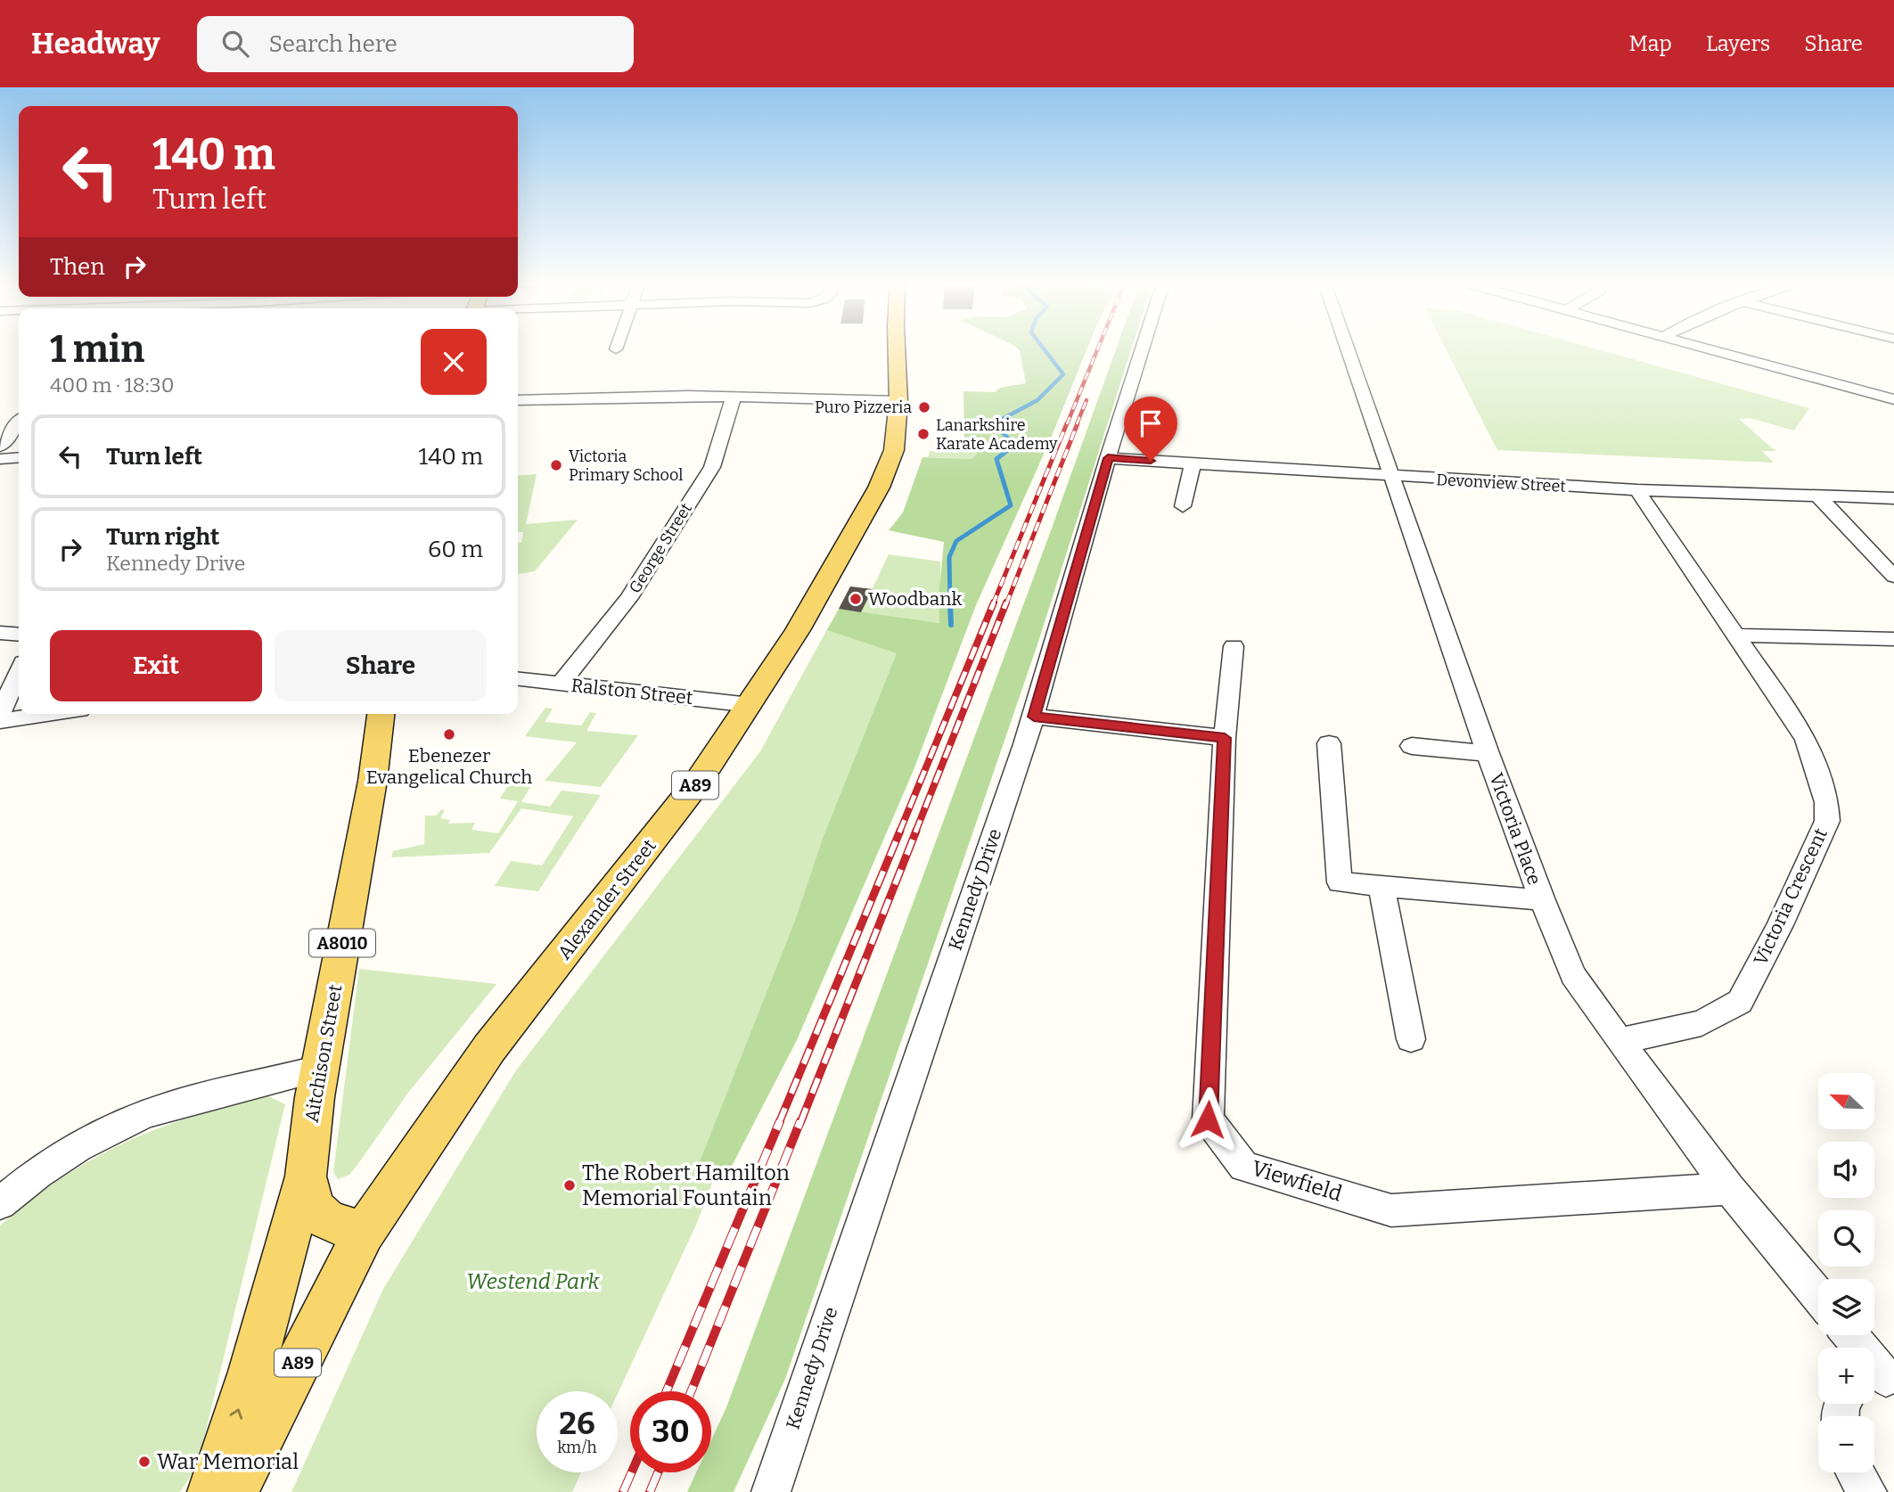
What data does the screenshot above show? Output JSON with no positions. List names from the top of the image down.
{
  "streets": {
    "main road": [
      "A89",
      "Alexander Street",
      "A8010",
      "Aitchison Street"
    ],
    "street": [
      "Devonview Street",
      "George Street",
      "Ralston Street",
      "Victoria Place",
      "Kennedy Drive",
      "Victoria Crescent",
      "Viewfield"
    ]
  },
  "crossings": [
    ["Devonview Street", "Victoria Place"],
    ["Devonview Street", "Kennedy Drive"],
    ["Devonview Street", "Victoria Crescent"],
    ["George Street", "Ralston Street"],
    ["Ralston Street", "Alexander Street"],
    ["Victoria Place", "Victoria Crescent"],
    ["Victoria Place", "Viewfield"],
    ["Alexander Street", "Aitchison Street"]
  ],
  "one_way": ["Aitchison Street"],
  "parks": ["Westend Park"],
  "places": [
    "Puro Pizzeria",
    "Lanarkshire Karate Academy",
    "Victoria Primary School",
    "Woodbank",
    "Ebenezer Evangelical Church",
    "The Robert Hamilton Memorial Fountain",
    "War Memorial"
  ],
  "north": "top left",
  "page": {
    "header": "Headway",
    "search": "Search here",
    "nav": ["Map", "Layers", "Share"],
    "turn": ["140 m", "Turn left"],
    "then": "Then",
    "heading": ["1 min", "400 m · 18:30"],
    "list": [
      {
        "name": "Turn left",
        "value": "140 m"
      },
      {
        "name": "Turn right",
        "note": "Kennedy Drive",
        "value": "60 m"
      }
    ],
    "buttons": ["Exit", "Share"],
    "map_buttons": ["+", "−"],
    "speed": "26 km/h",
    "limit": "30"
  }
}
